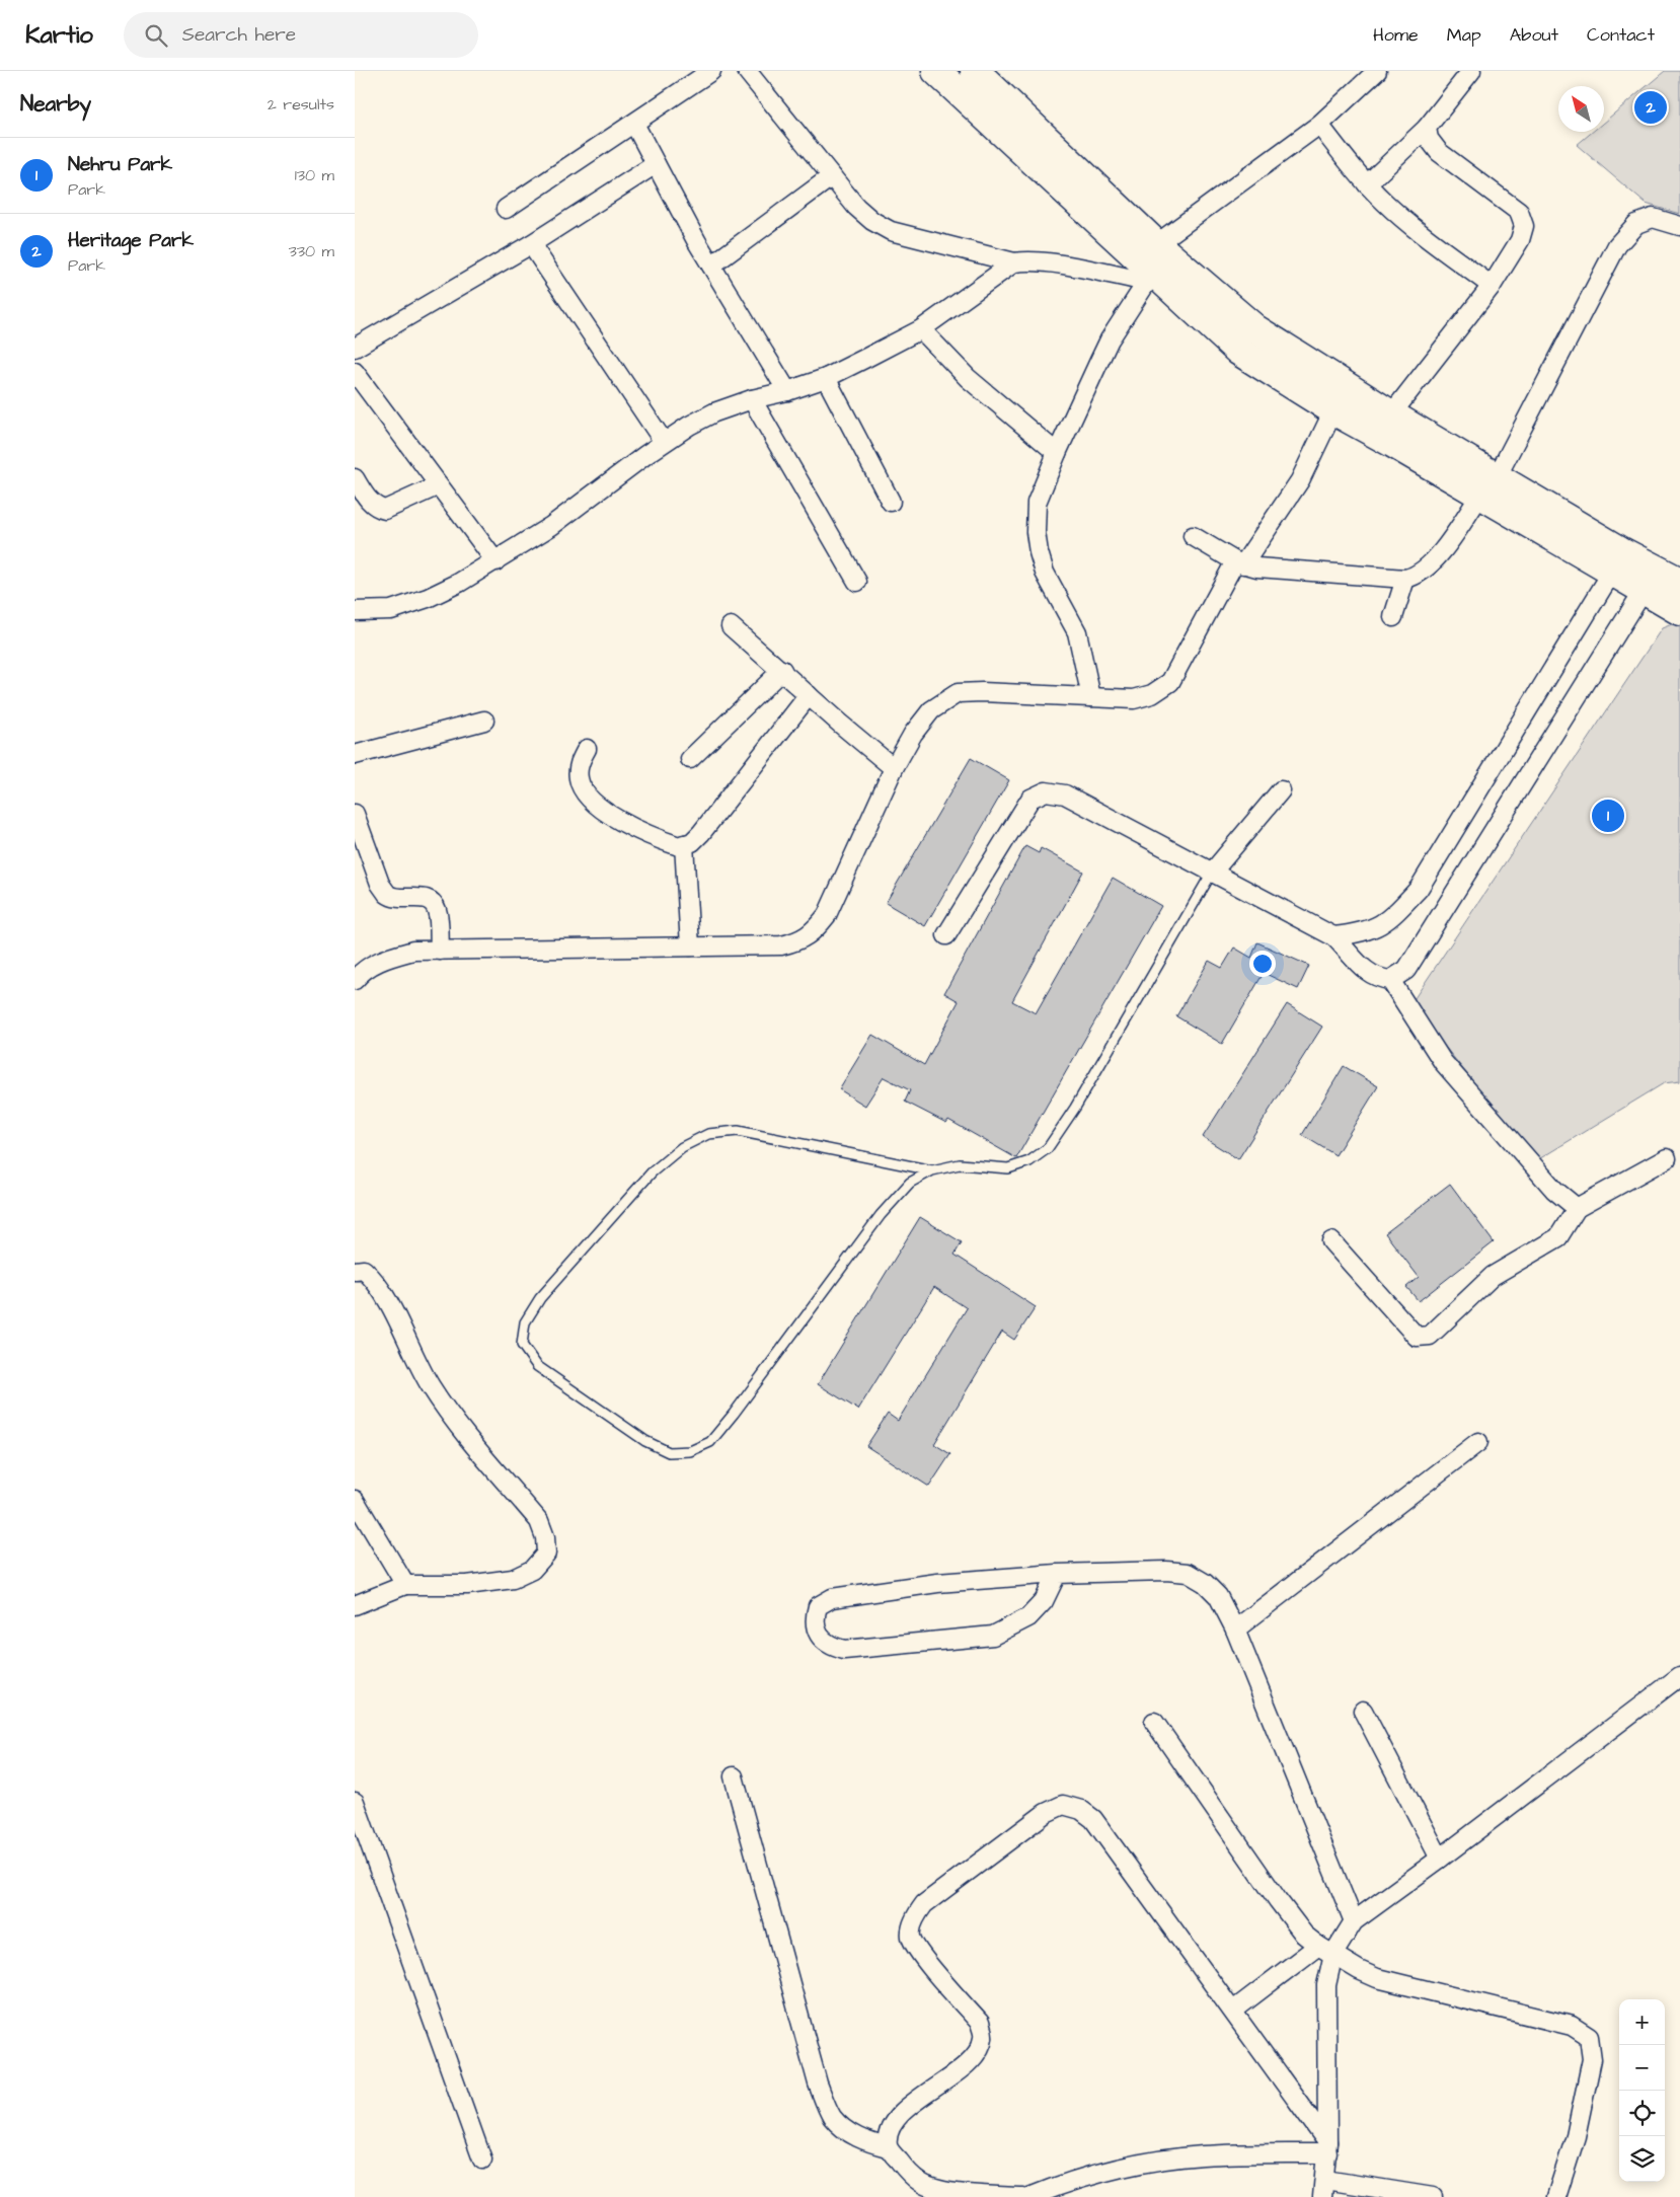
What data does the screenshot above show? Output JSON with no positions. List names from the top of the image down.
{
  "north": "top left",
  "page": {
    "header": "Kartio",
    "search": "Search here",
    "nav": [
      "Home",
      "Map",
      "About",
      "Contact"
    ],
    "heading": ["Nearby", "2 results"],
    "pins": ["2", "1"],
    "list": [
      {
        "mark": "1",
        "name": "Nehru Park",
        "note": "Park",
        "value": "130 m"
      },
      {
        "mark": "2",
        "name": "Heritage Park",
        "note": "Park",
        "value": "330 m"
      }
    ],
    "map_buttons": ["+", "−"]
  }
}
